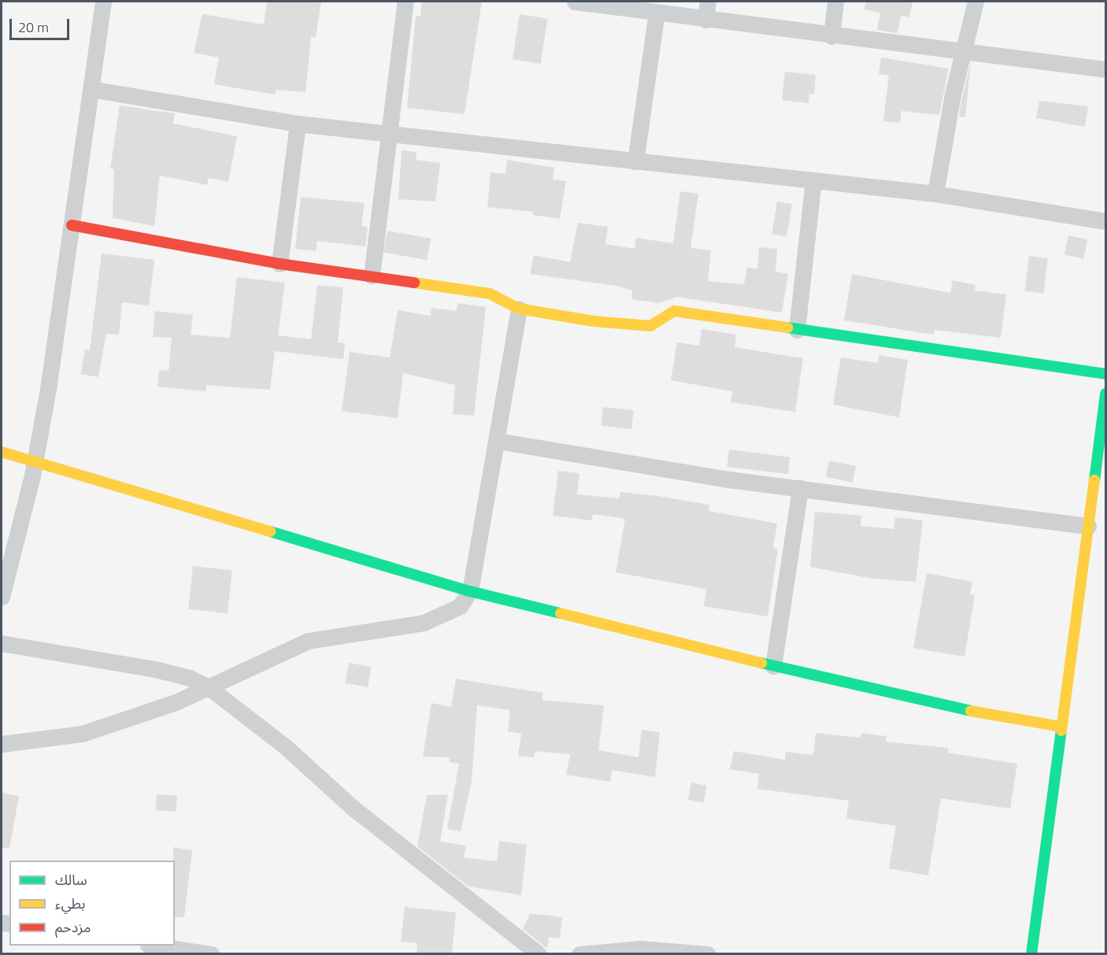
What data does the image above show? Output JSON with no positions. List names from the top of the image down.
{
  "legend": ["سالك", "بطيء", "مزدحم"],
  "scale_bar": "20 m"
}
